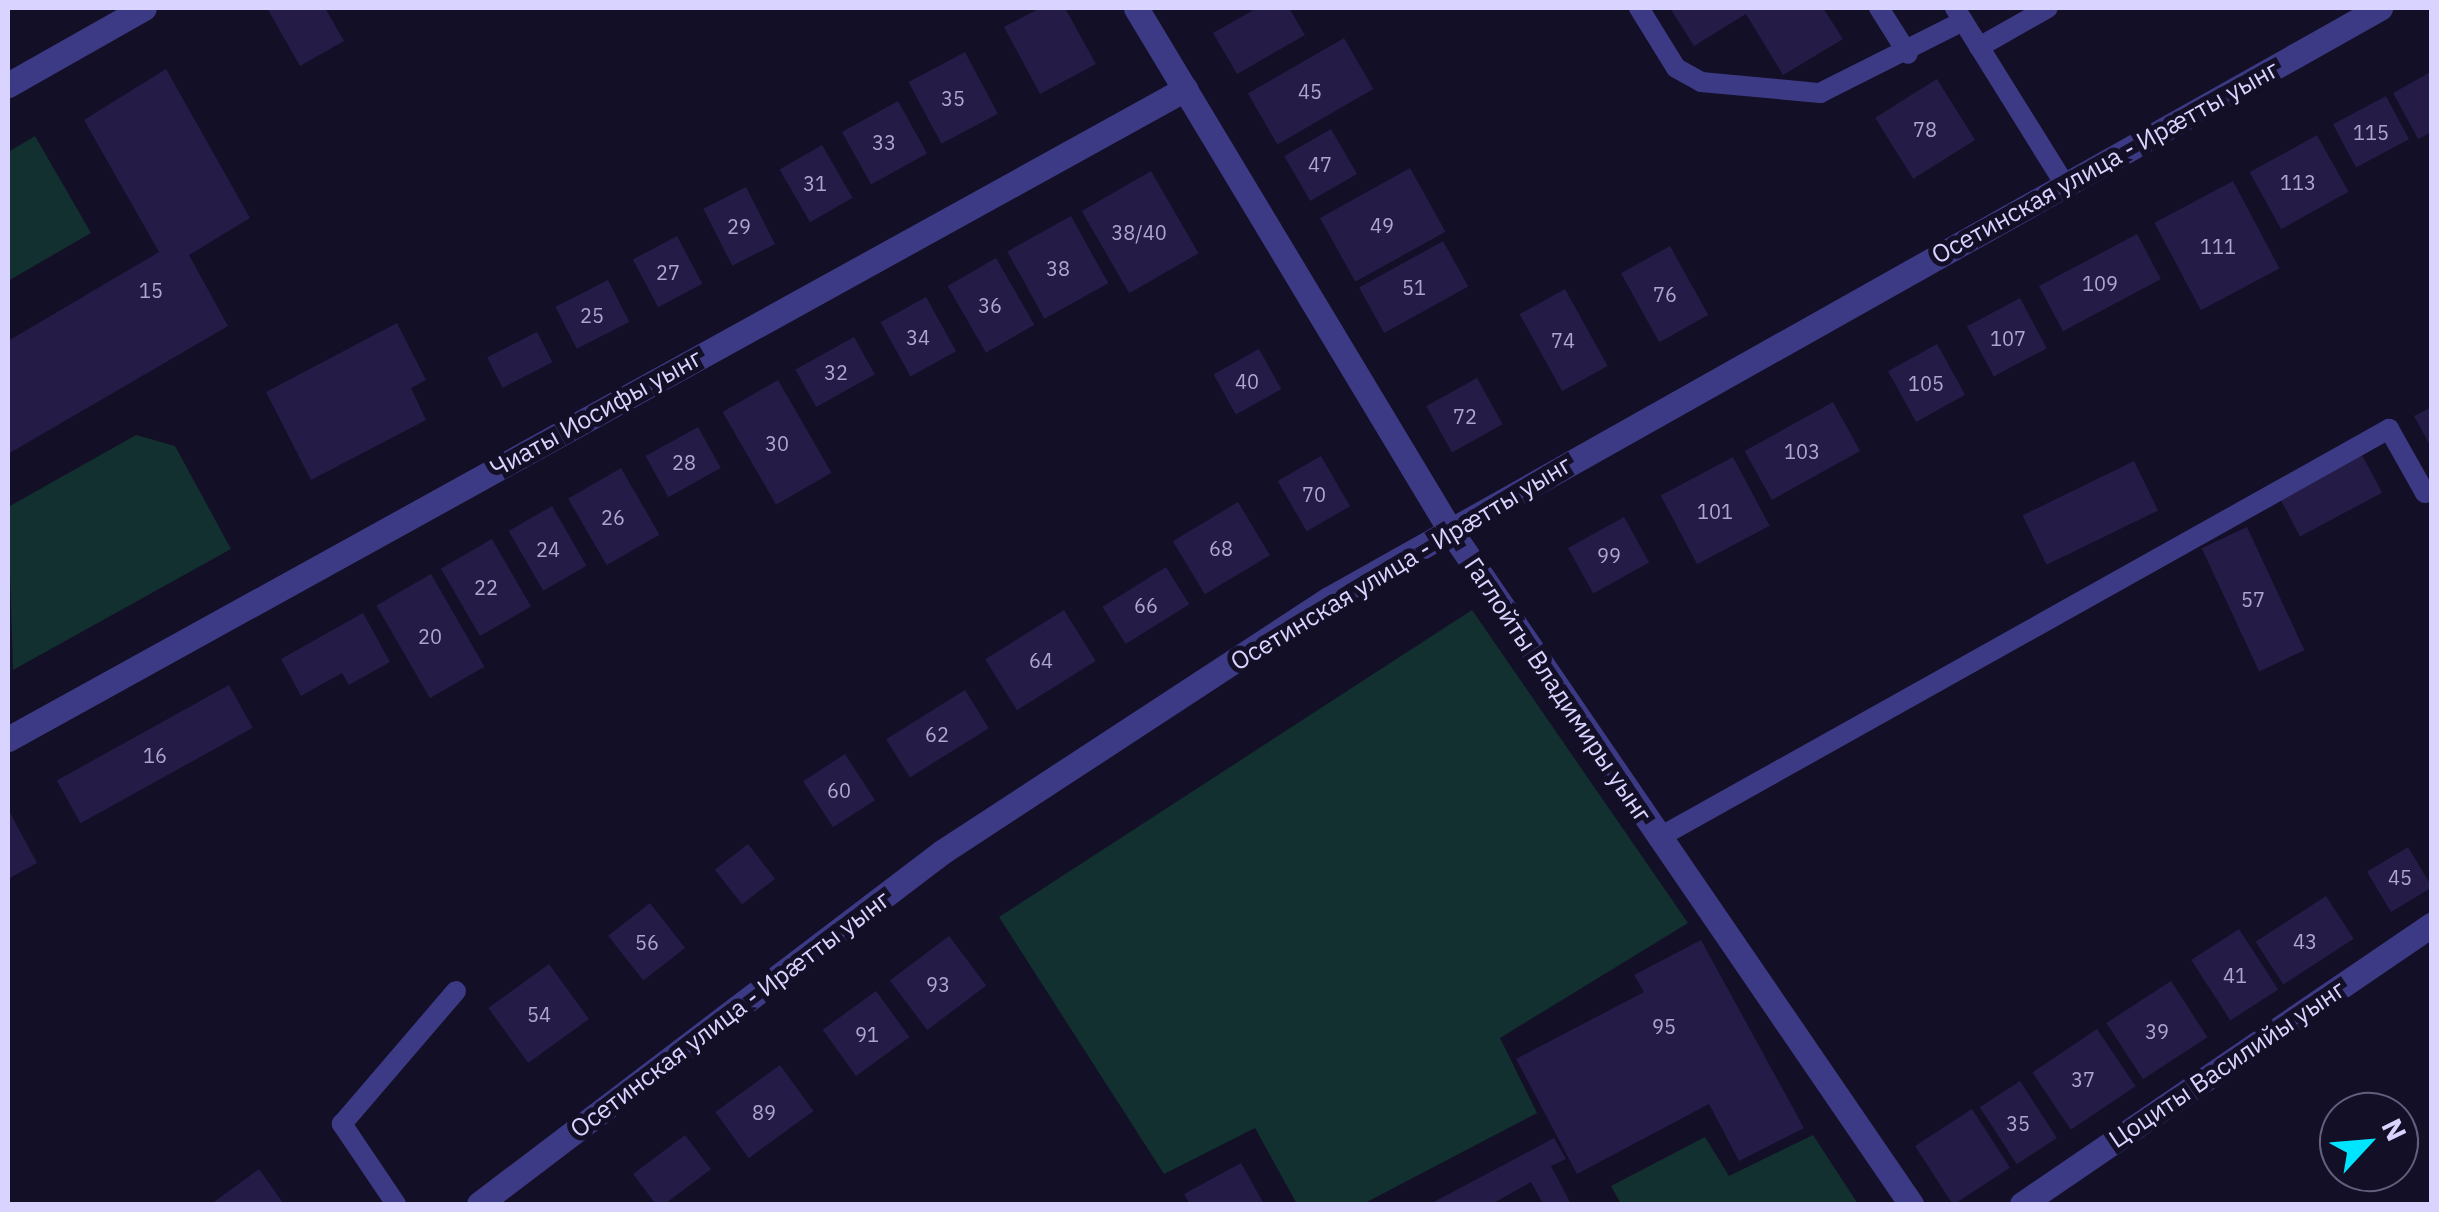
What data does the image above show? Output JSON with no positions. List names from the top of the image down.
{
  "streets": {
    "street": [
      "Осетинская улица - Ирæтты уынг",
      "Чиаты Иосифы уынг",
      "Гаглойты Владимиры уынг",
      "Цоциты Василийы уынг"
    ]
  },
  "crossings": [
    ["Осетинская улица - Ирæтты уынг", "Гаглойты Владимиры уынг"],
    ["Чиаты Иосифы уынг", "Гаглойты Владимиры уынг"]
  ],
  "house_numbers": [
    "45",
    "35",
    "78",
    "115",
    "33",
    "47",
    "113",
    "31",
    "49",
    "29",
    "38/40",
    "111",
    "38",
    "27",
    "109",
    "51",
    "15",
    "76",
    "36",
    "25",
    "34",
    "107",
    "74",
    "32",
    "40",
    "105",
    "72",
    "30",
    "103",
    "28",
    "70",
    "101",
    "26",
    "68",
    "24",
    "99",
    "22",
    "57",
    "66",
    "20",
    "64",
    "62",
    "16",
    "60",
    "45",
    "43",
    "56",
    "41",
    "93",
    "54",
    "95",
    "39",
    "91",
    "37",
    "89",
    "35"
  ],
  "north": "top right"
}
